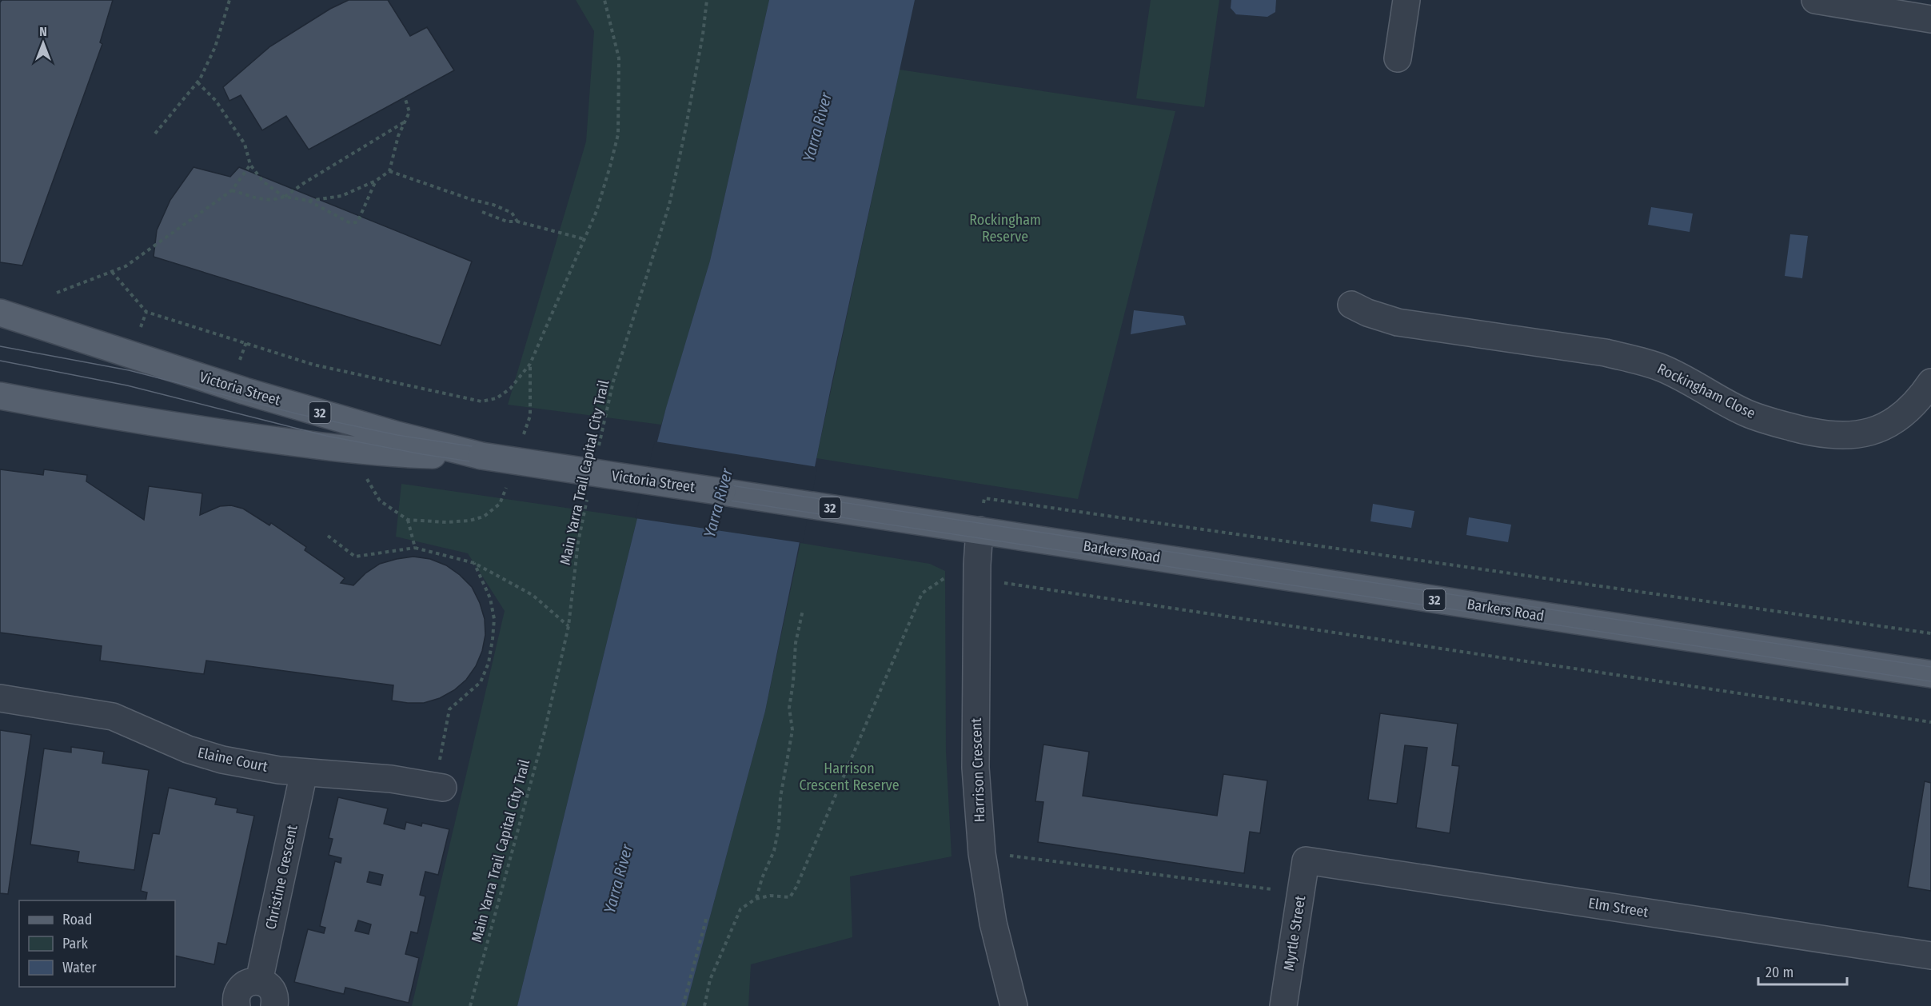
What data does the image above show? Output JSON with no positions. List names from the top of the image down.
{
  "streets": {
    "main road": ["Victoria Street", "32", "Barkers Road"],
    "street": [
      "Rockingham Close",
      "Elaine Court",
      "Harrison Crescent",
      "Christine Crescent",
      "Elm Street",
      "Myrtle Street"
    ],
    "path": ["Main Yarra Trail Capital City Trail"]
  },
  "crossings": [
    ["Victoria Street", "Barkers Road"],
    ["Barkers Road", "Harrison Crescent"],
    ["Elaine Court", "Christine Crescent"],
    ["Elm Street", "Myrtle Street"]
  ],
  "water": ["Yarra River"],
  "parks": ["Rockingham Reserve", "Harrison Crescent Reserve"],
  "legend": ["Road", "Park", "Water"],
  "scale_bar": "20 m",
  "north": "top"
}
